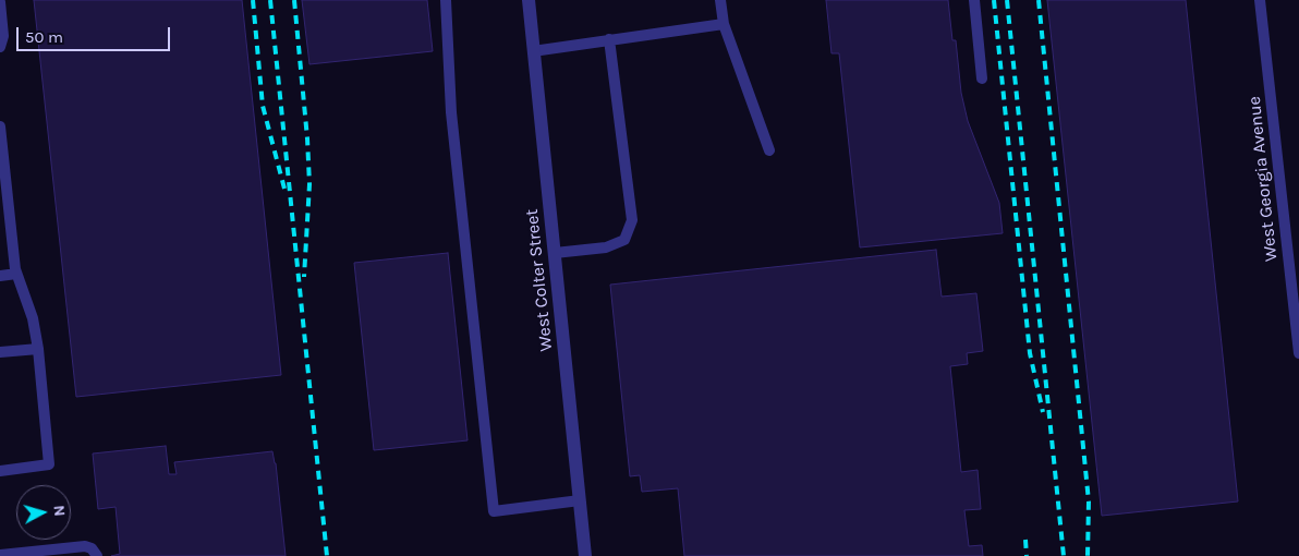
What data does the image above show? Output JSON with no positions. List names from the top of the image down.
{
  "streets": {
    "street": ["West Colter Street"],
    "lane": ["West Georgia Avenue"]
  },
  "scale_bar": "50 m",
  "north": "right"
}
